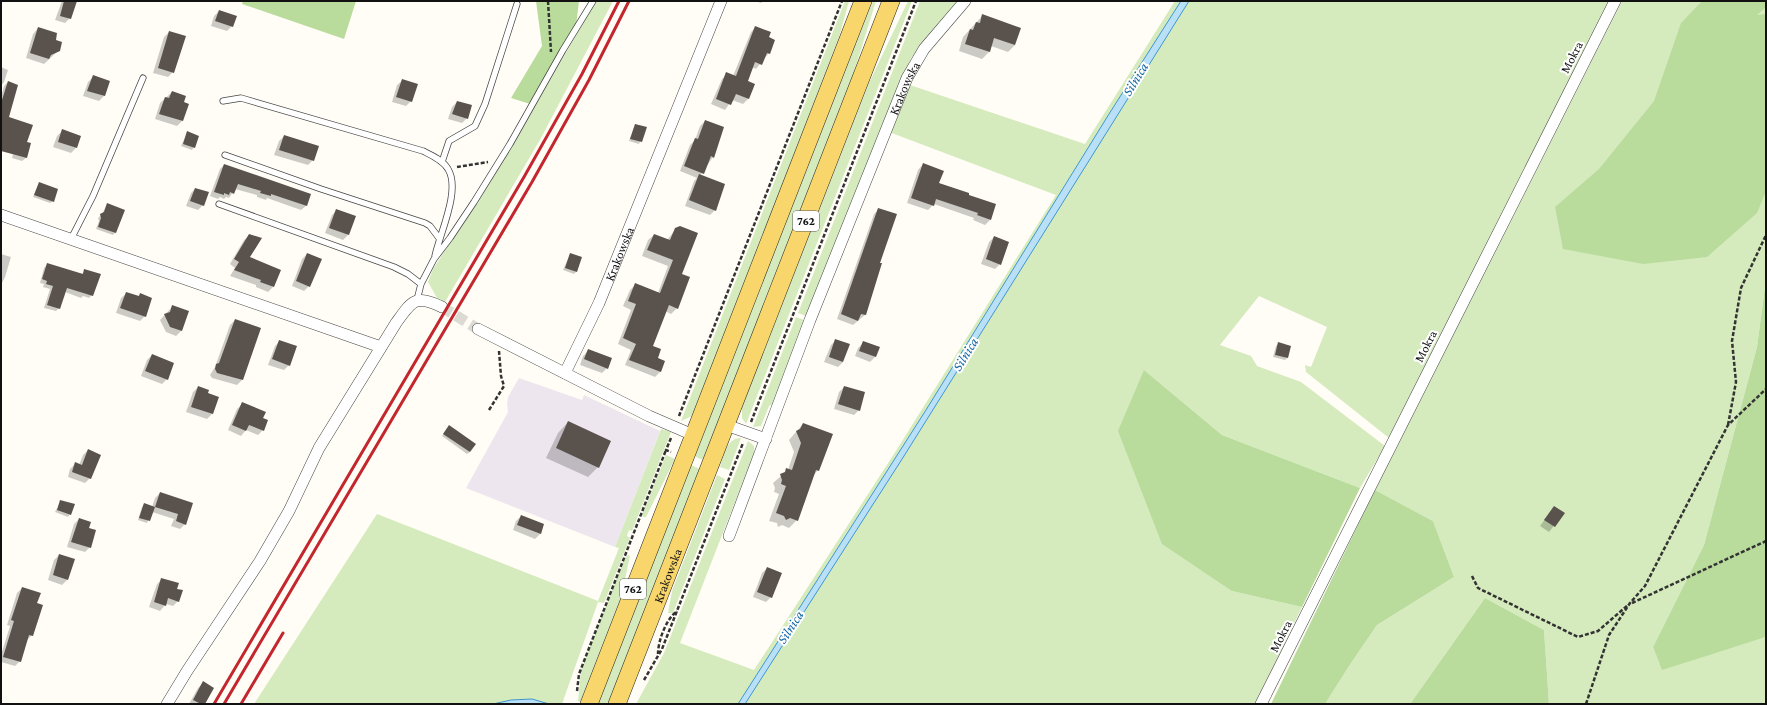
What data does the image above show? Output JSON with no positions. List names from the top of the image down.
{
  "streets": {
    "main road": ["Krakowska", "762"],
    "street": ["Mokra"]
  },
  "water": ["Silnica"]
}
